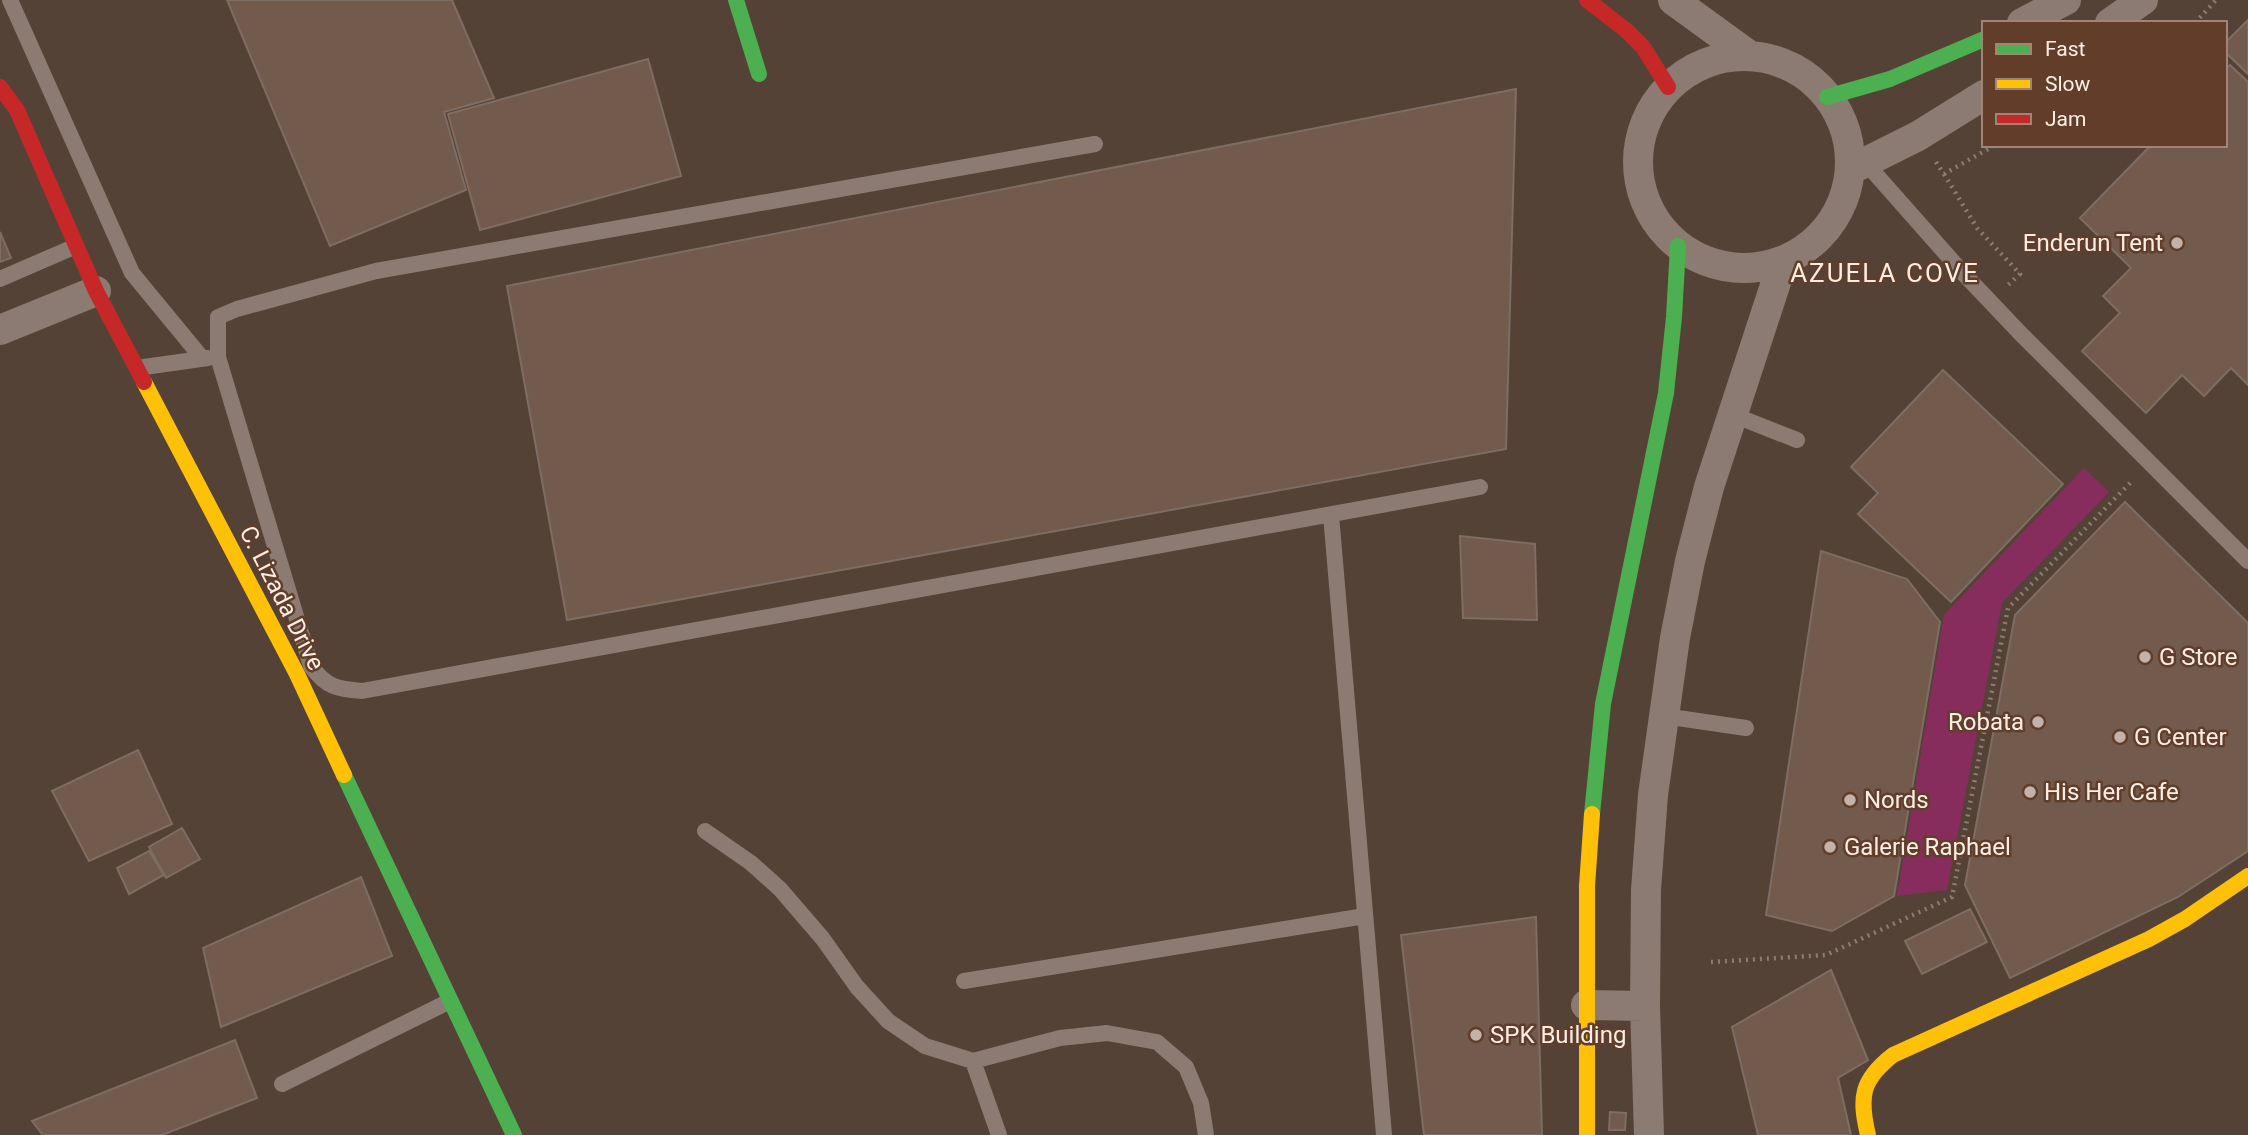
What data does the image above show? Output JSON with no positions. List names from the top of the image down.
{
  "streets": {
    "street": ["C. Lizada Drive"]
  },
  "districts": ["AZUELA COVE"],
  "places": [
    "Enderun Tent",
    "G Store",
    "Robata",
    "G Center",
    "His Her Cafe",
    "Nords",
    "Galerie Raphael",
    "SPK Building"
  ],
  "legend": ["Fast", "Slow", "Jam"]
}
